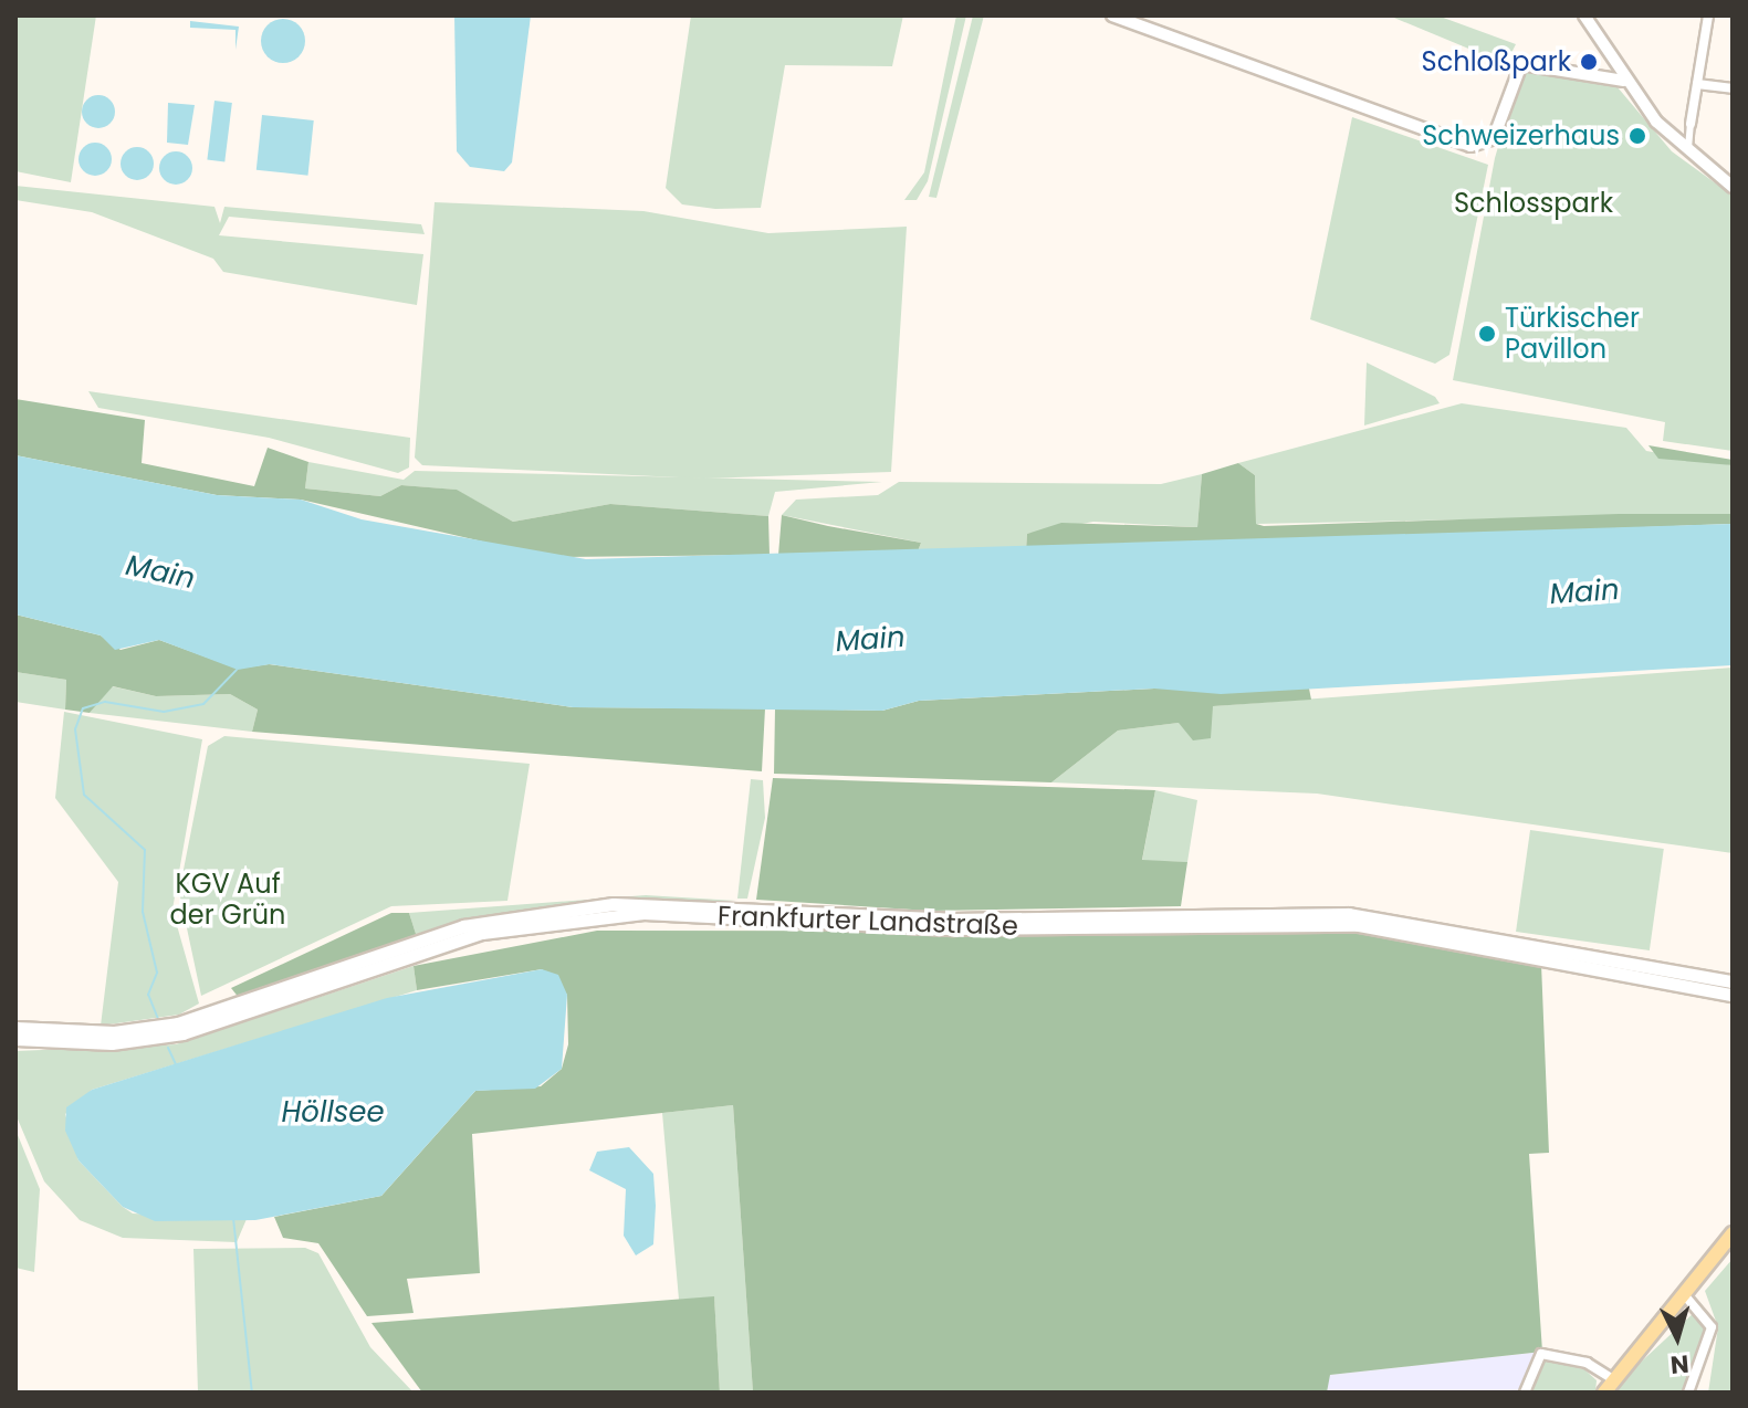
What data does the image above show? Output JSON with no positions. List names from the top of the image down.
{
  "streets": {
    "main road": ["Frankfurter Landstraße"]
  },
  "water": ["Main", "Höllsee"],
  "parks": ["Schlosspark", "KGV Auf der Grün"],
  "places": ["Schloßpark", "Schweizerhaus", "Türkischer Pavillon"],
  "north": "bottom"
}
